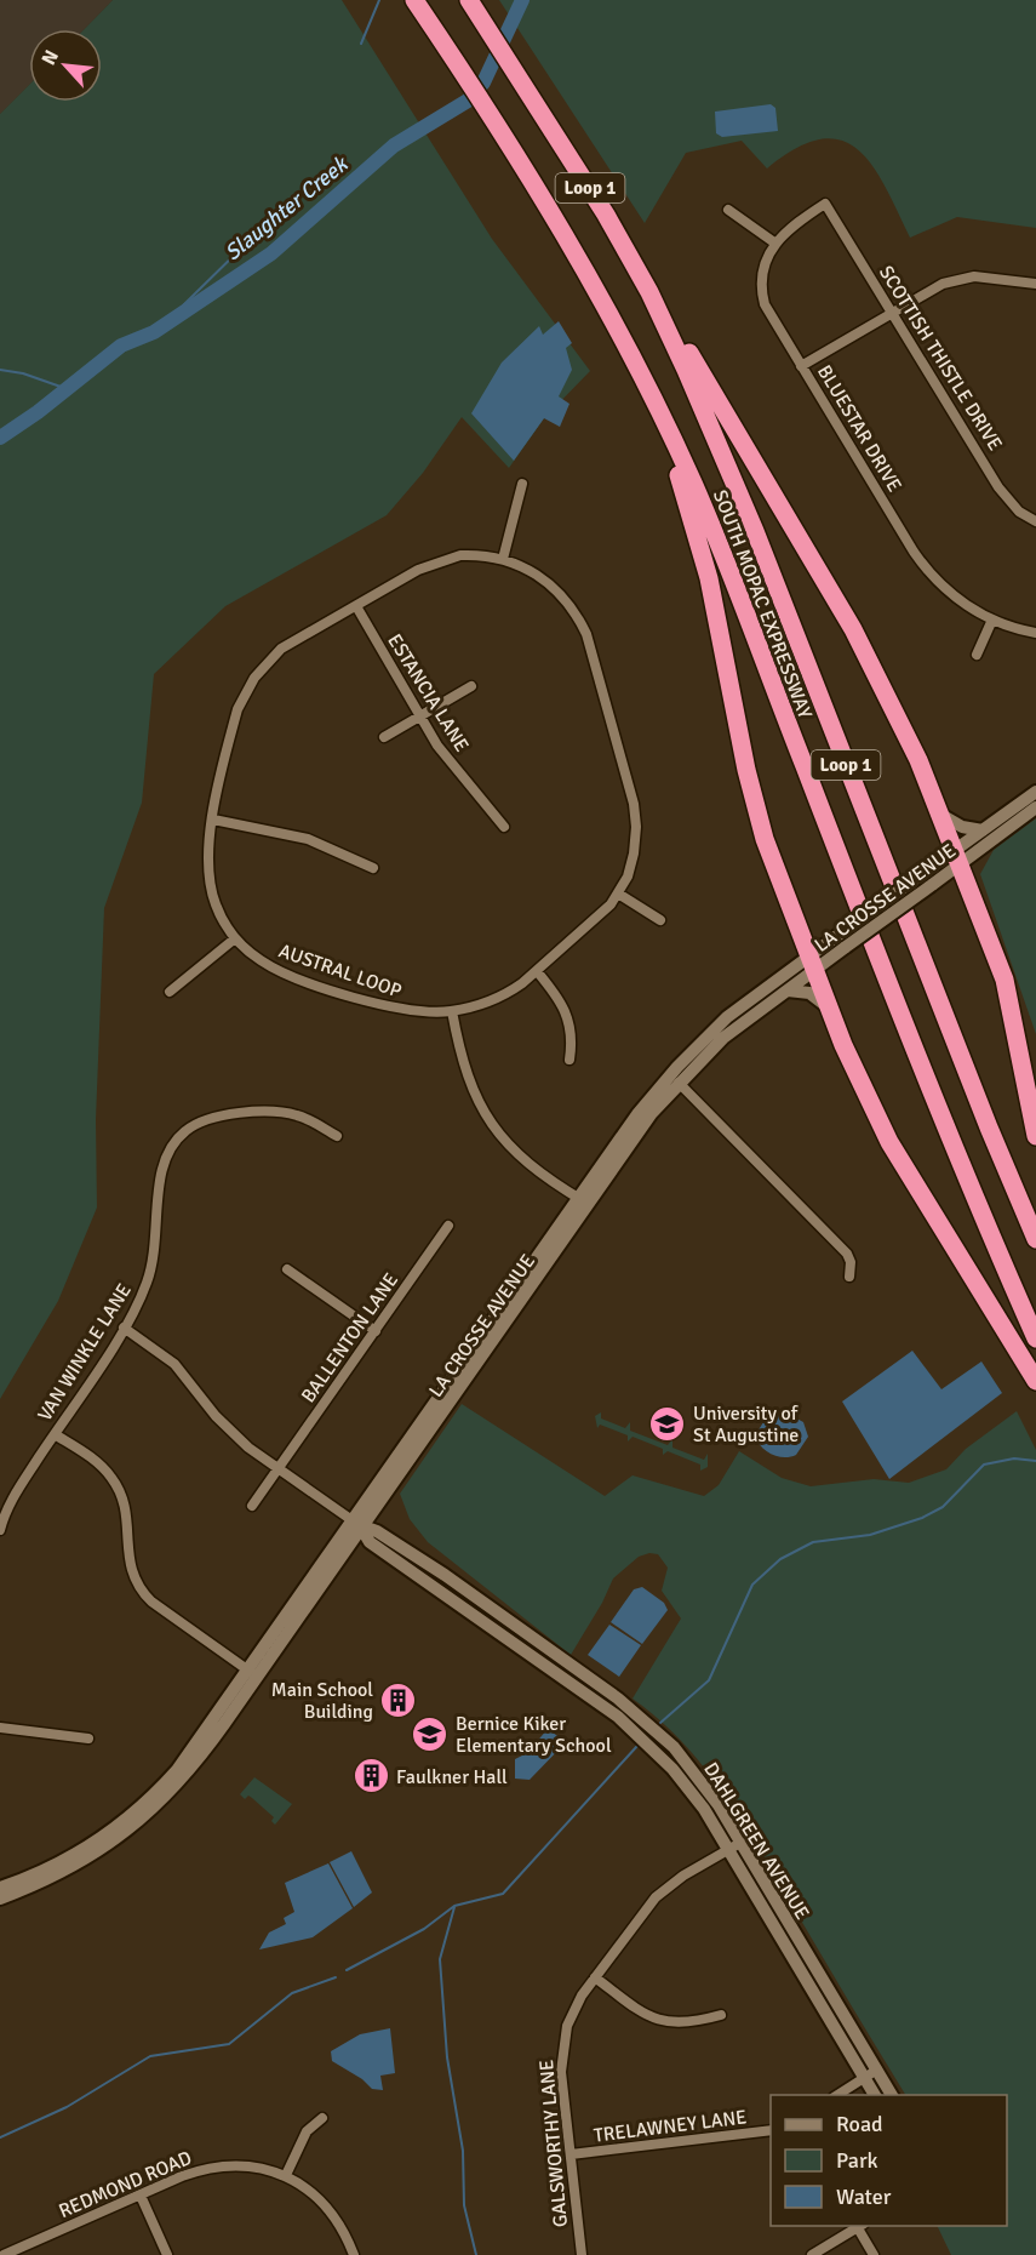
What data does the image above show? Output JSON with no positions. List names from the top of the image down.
{
  "streets": {
    "highway": ["Loop 1", "SOUTH MOPAC EXPRESSWAY"],
    "street": [
      "SCOTTISH THISTLE DRIVE",
      "BLUESTAR DRIVE",
      "ESTANCIA LANE",
      "LA CROSSE AVENUE",
      "AUSTRAL LOOP",
      "BALLENTON LANE",
      "VAN WINKLE LANE",
      "DAHLGREEN AVENUE",
      "TRELAWNEY LANE",
      "GALSWORTHY LANE",
      "REDMOND ROAD"
    ]
  },
  "crossings": [
    ["SCOTTISH THISTLE DRIVE", "BLUESTAR DRIVE"],
    ["ESTANCIA LANE", "AUSTRAL LOOP"],
    ["LA CROSSE AVENUE", "DAHLGREEN AVENUE"],
    ["BALLENTON LANE", "DAHLGREEN AVENUE"],
    ["VAN WINKLE LANE", "DAHLGREEN AVENUE"],
    ["DAHLGREEN AVENUE", "GALSWORTHY LANE"],
    ["TRELAWNEY LANE", "GALSWORTHY LANE"]
  ],
  "water": ["Slaughter Creek"],
  "places": {
    "school or university": ["University of St Augustine", "Bernice Kiker Elementary School"],
    "building": ["Main School Building", "Faulkner Hall"]
  },
  "legend": ["Road", "Park", "Water"],
  "north": "top left"
}
